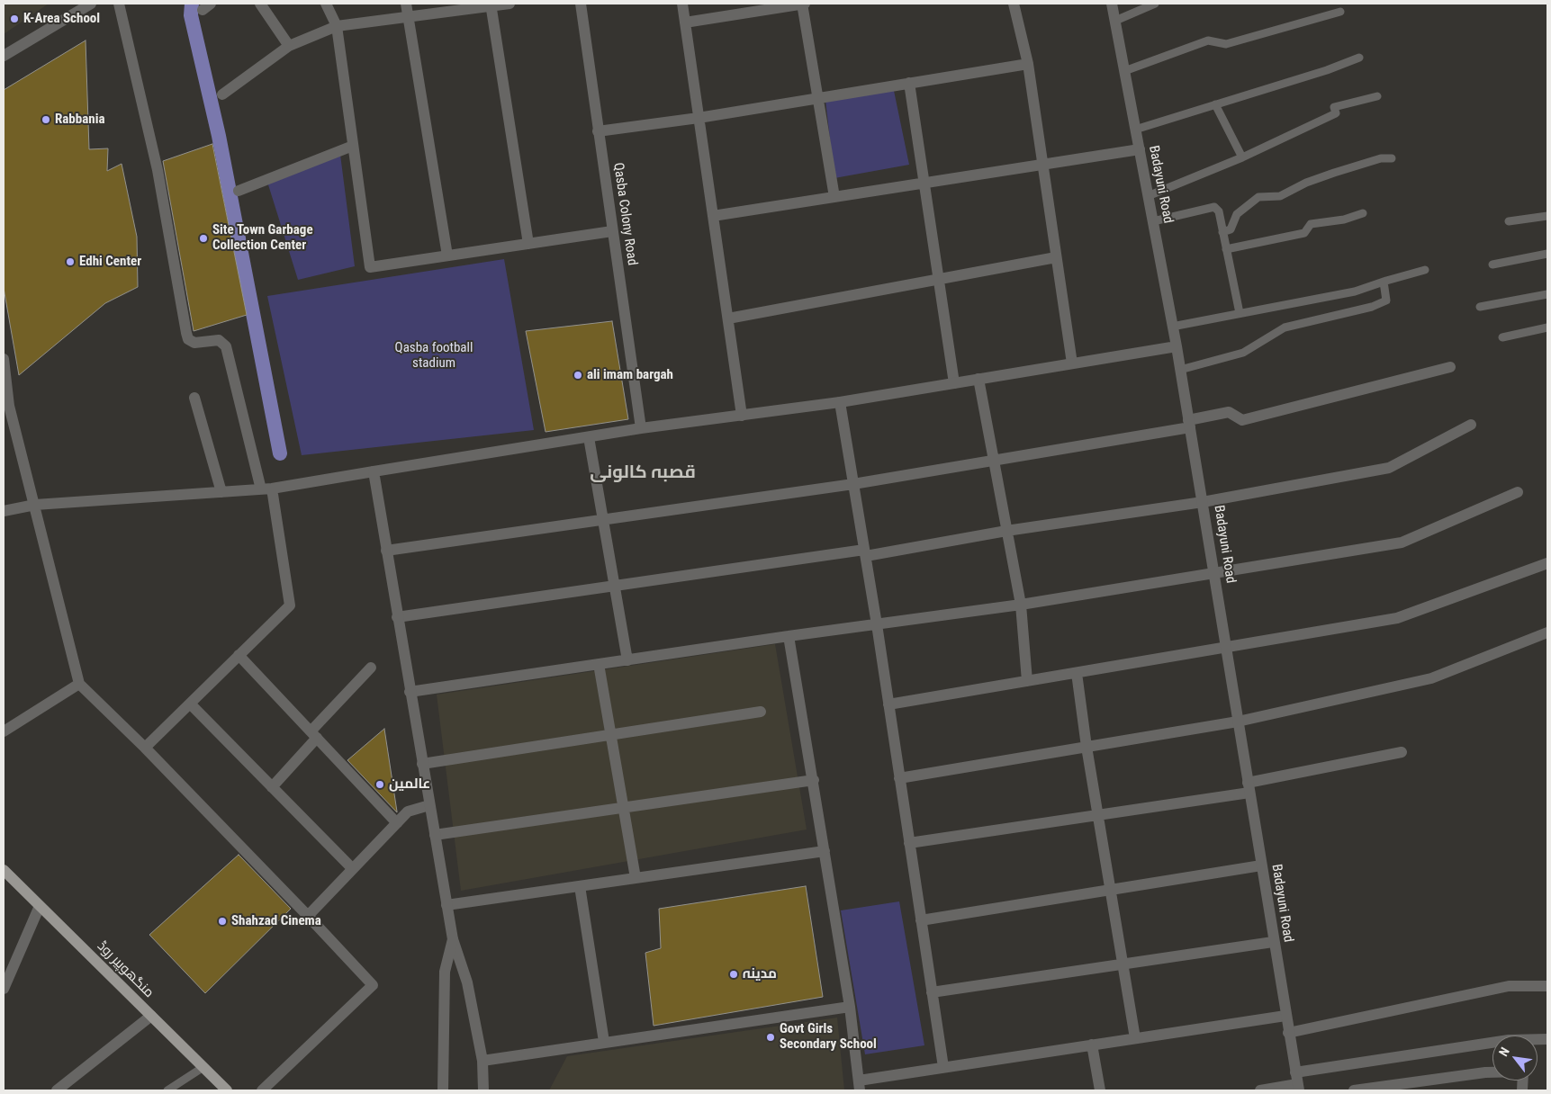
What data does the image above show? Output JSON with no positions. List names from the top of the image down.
{
  "streets": {
    "main road": ["منگھوپیر روڈ"],
    "street": ["Badayuni Road", "Qasba Colony Road"]
  },
  "districts": ["قصبہ کالونی"],
  "parks": ["Qasba football stadium"],
  "places": [
    "K-Area School",
    "Rabbania",
    "Site Town Garbage Collection Center",
    "Edhi Center",
    "ali imam bargah",
    "عالمین",
    "Shahzad Cinema",
    "مدینہ",
    "Govt Girls Secondary School"
  ],
  "north": "top left"
}
